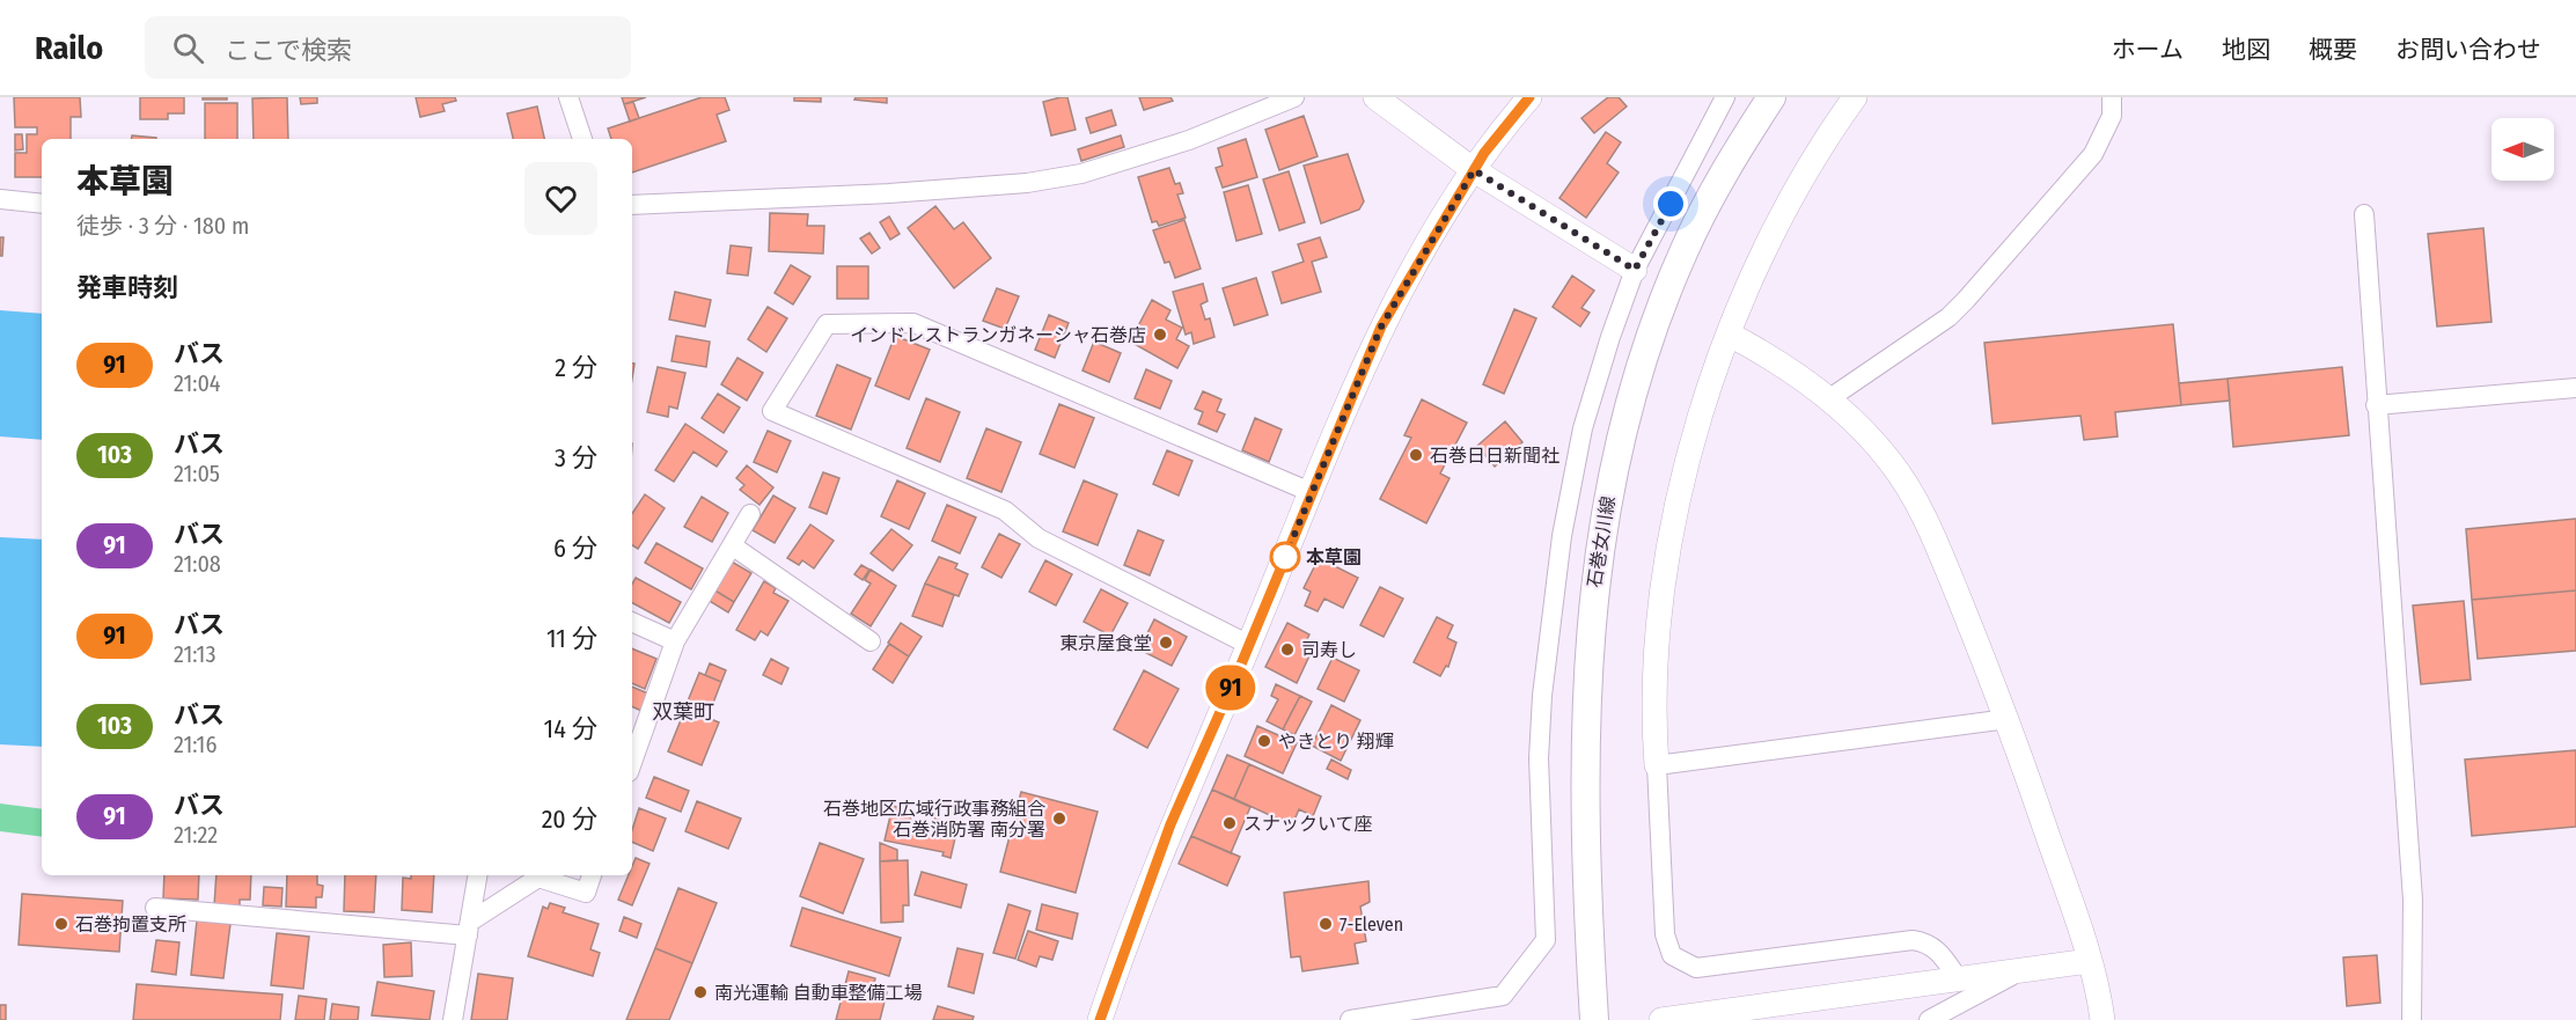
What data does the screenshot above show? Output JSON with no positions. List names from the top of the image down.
{
  "streets": {
    "main road": ["石巻女川線"]
  },
  "districts": ["双葉町"],
  "places": [
    "インドレストランガネーシャ石巻店",
    "石巻日日新聞社",
    "本草園",
    "東京屋食堂",
    "司寿し",
    "やきとり 翔輝",
    "石巻地区広域行政事務組合 石巻消防署 南分署",
    "スナックいて座",
    "石巻拘置支所",
    "7-Eleven",
    "南光運輸 自動車整備工場"
  ],
  "lines": ["bus line 91"],
  "north": "left",
  "page": {
    "header": "Railo",
    "search": "ここで検索",
    "nav": [
      "ホーム",
      "地図",
      "概要",
      "お問い合わせ"
    ],
    "on_map": "91",
    "heading": [
      ["本草園", "徒歩 · 3 分 · 180 m"],
      "発車時刻"
    ],
    "list": [
      {
        "mark": "91",
        "name": "バス",
        "note": "21:04",
        "value": "2 分"
      },
      {
        "mark": "103",
        "name": "バス",
        "note": "21:05",
        "value": "3 分"
      },
      {
        "mark": "91",
        "name": "バス",
        "note": "21:08",
        "value": "6 分"
      },
      {
        "mark": "91",
        "name": "バス",
        "note": "21:13",
        "value": "11 分"
      },
      {
        "mark": "103",
        "name": "バス",
        "note": "21:16",
        "value": "14 分"
      },
      {
        "mark": "91",
        "name": "バス",
        "note": "21:22",
        "value": "20 分"
      }
    ]
  }
}
